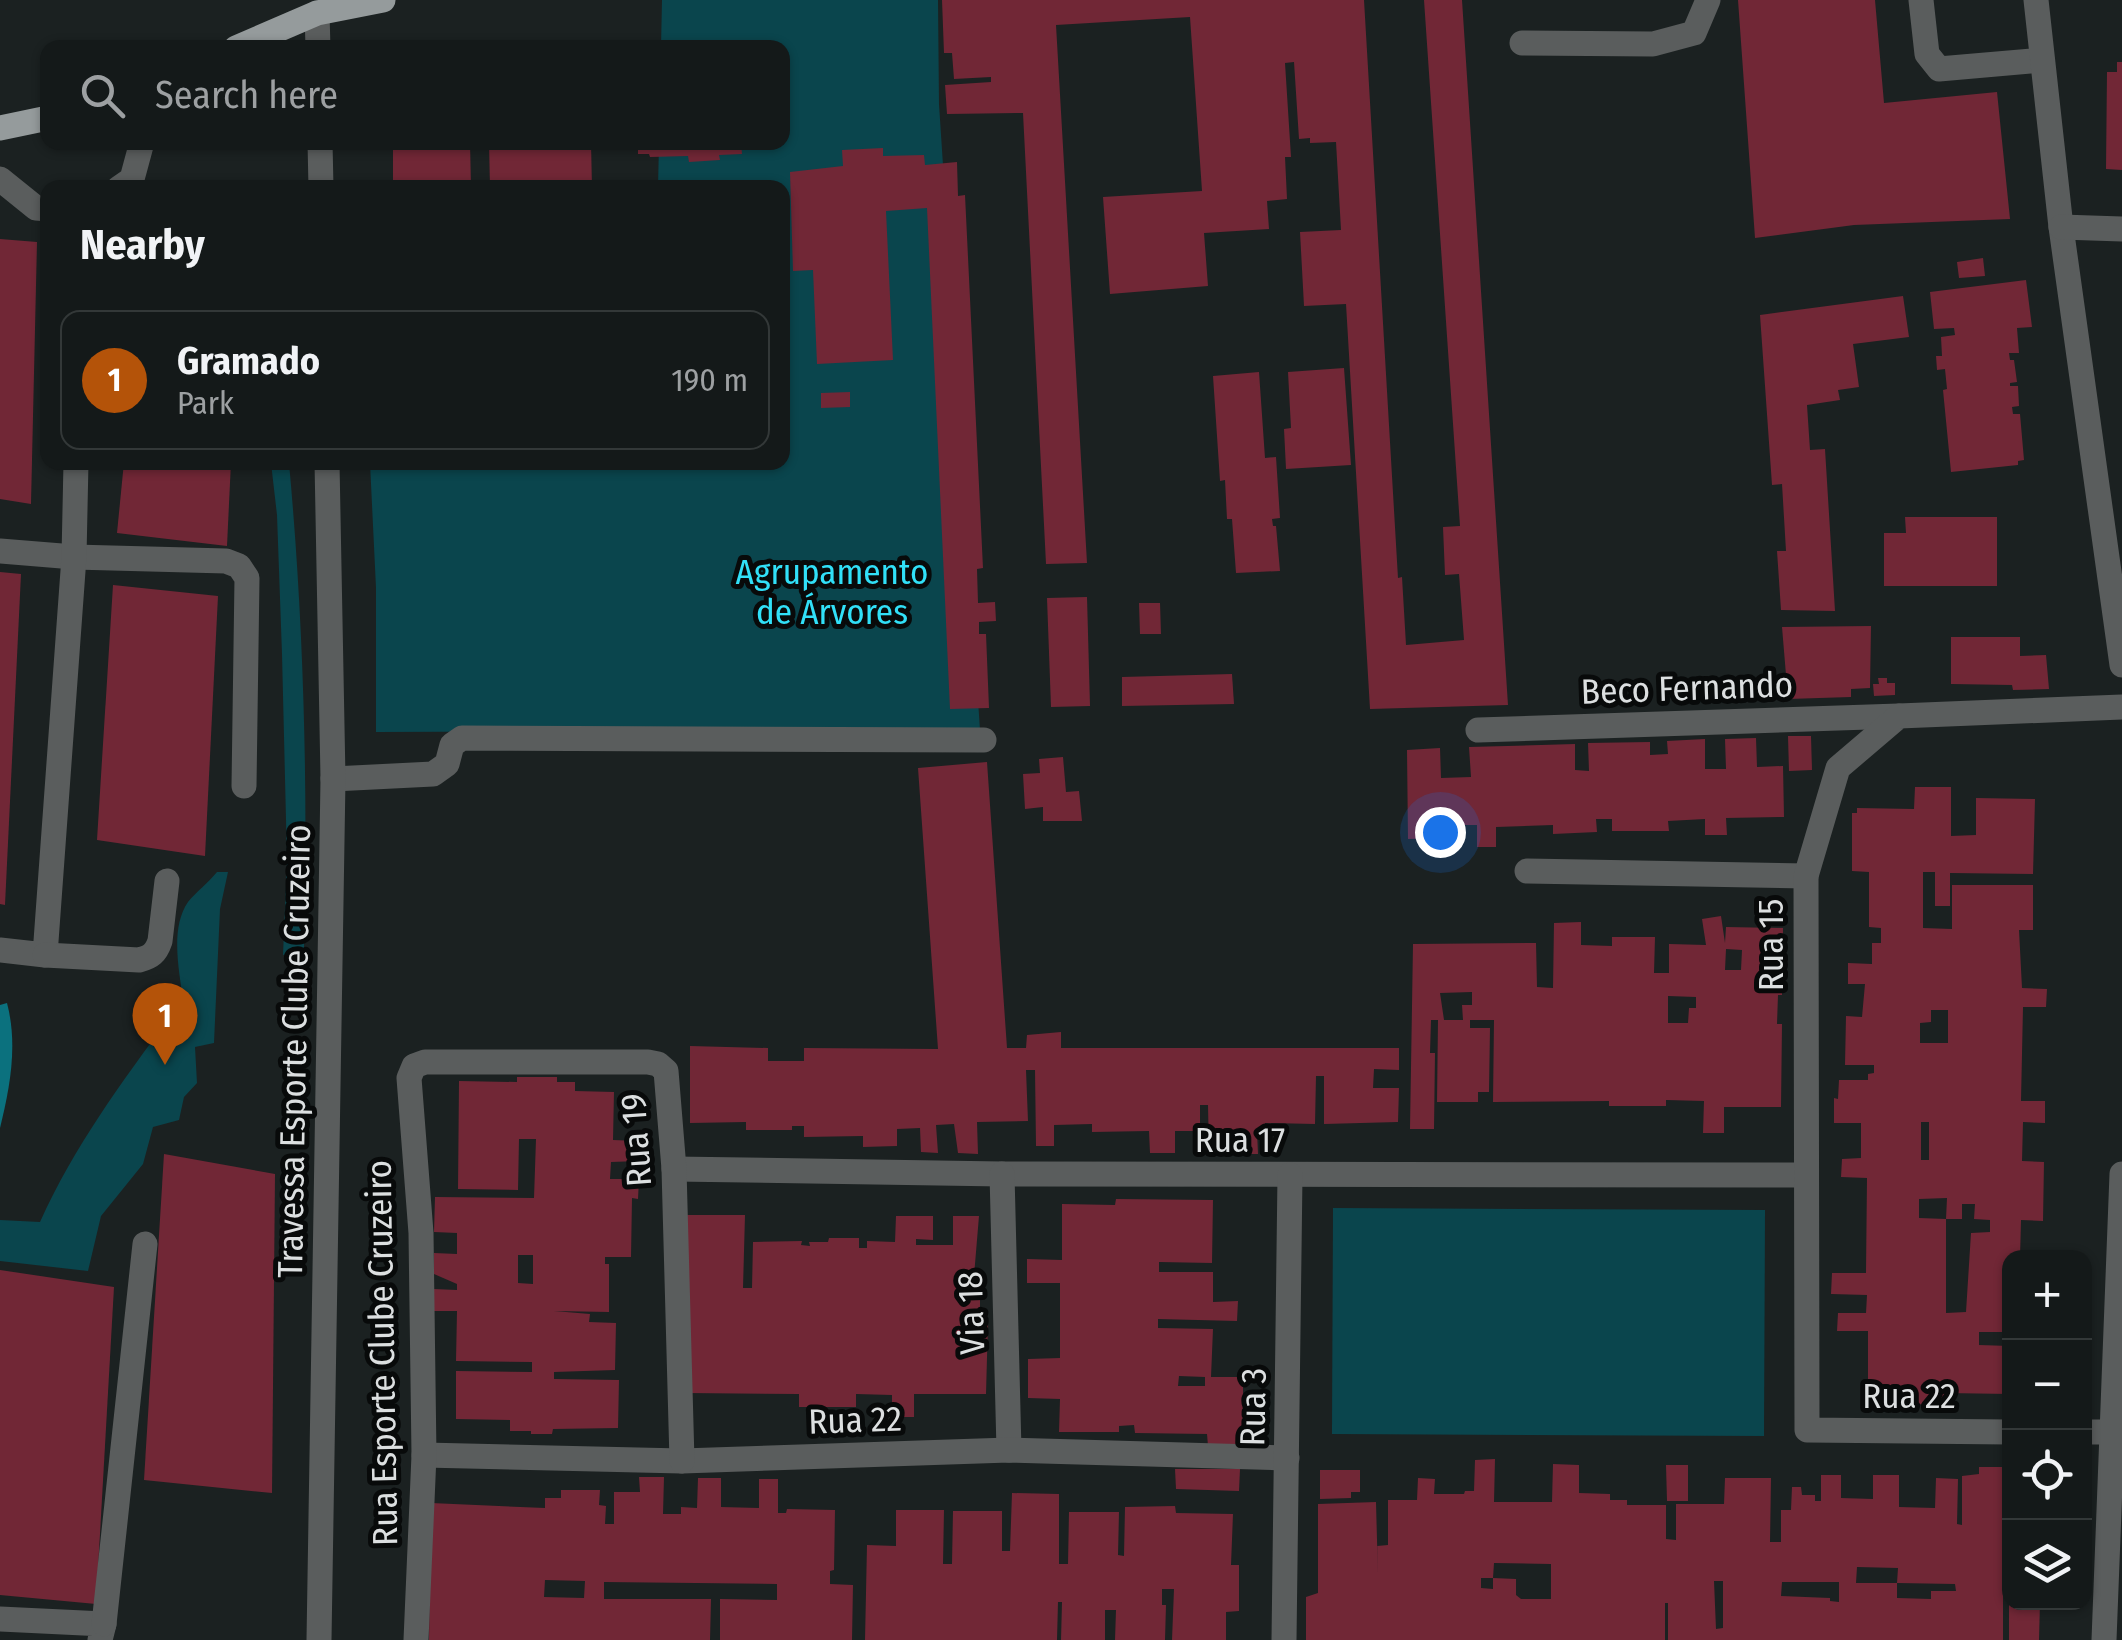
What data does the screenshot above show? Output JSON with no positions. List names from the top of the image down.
{
  "streets": {
    "street": [
      "Beco Fernando",
      "Rua 15",
      "Travessa Esporte Clube Cruzeiro",
      "Rua 19",
      "Rua 17",
      "Via 18",
      "Rua Esporte Clube Cruzeiro",
      "Rua 22",
      "Rua 3"
    ]
  },
  "crossings": [
    ["Beco Fernando", "Rua 15"],
    ["Rua 15", "Rua 17"],
    ["Rua 15", "Rua 22"],
    ["Rua 19", "Rua 17"],
    ["Rua 19", "Rua Esporte Clube Cruzeiro"],
    ["Rua 19", "Rua 22"],
    ["Rua 17", "Via 18"],
    ["Rua 17", "Rua 3"],
    ["Via 18", "Rua 22"],
    ["Rua Esporte Clube Cruzeiro", "Rua 22"],
    ["Rua 22", "Rua 3"]
  ],
  "parks": ["Agrupamento de Árvores"],
  "page": {
    "search": "Search here",
    "heading": "Nearby",
    "list": [
      {
        "mark": "1",
        "name": "Gramado",
        "note": "Park",
        "value": "190 m"
      }
    ],
    "pins": "1",
    "map_buttons": ["+", "−"]
  }
}
